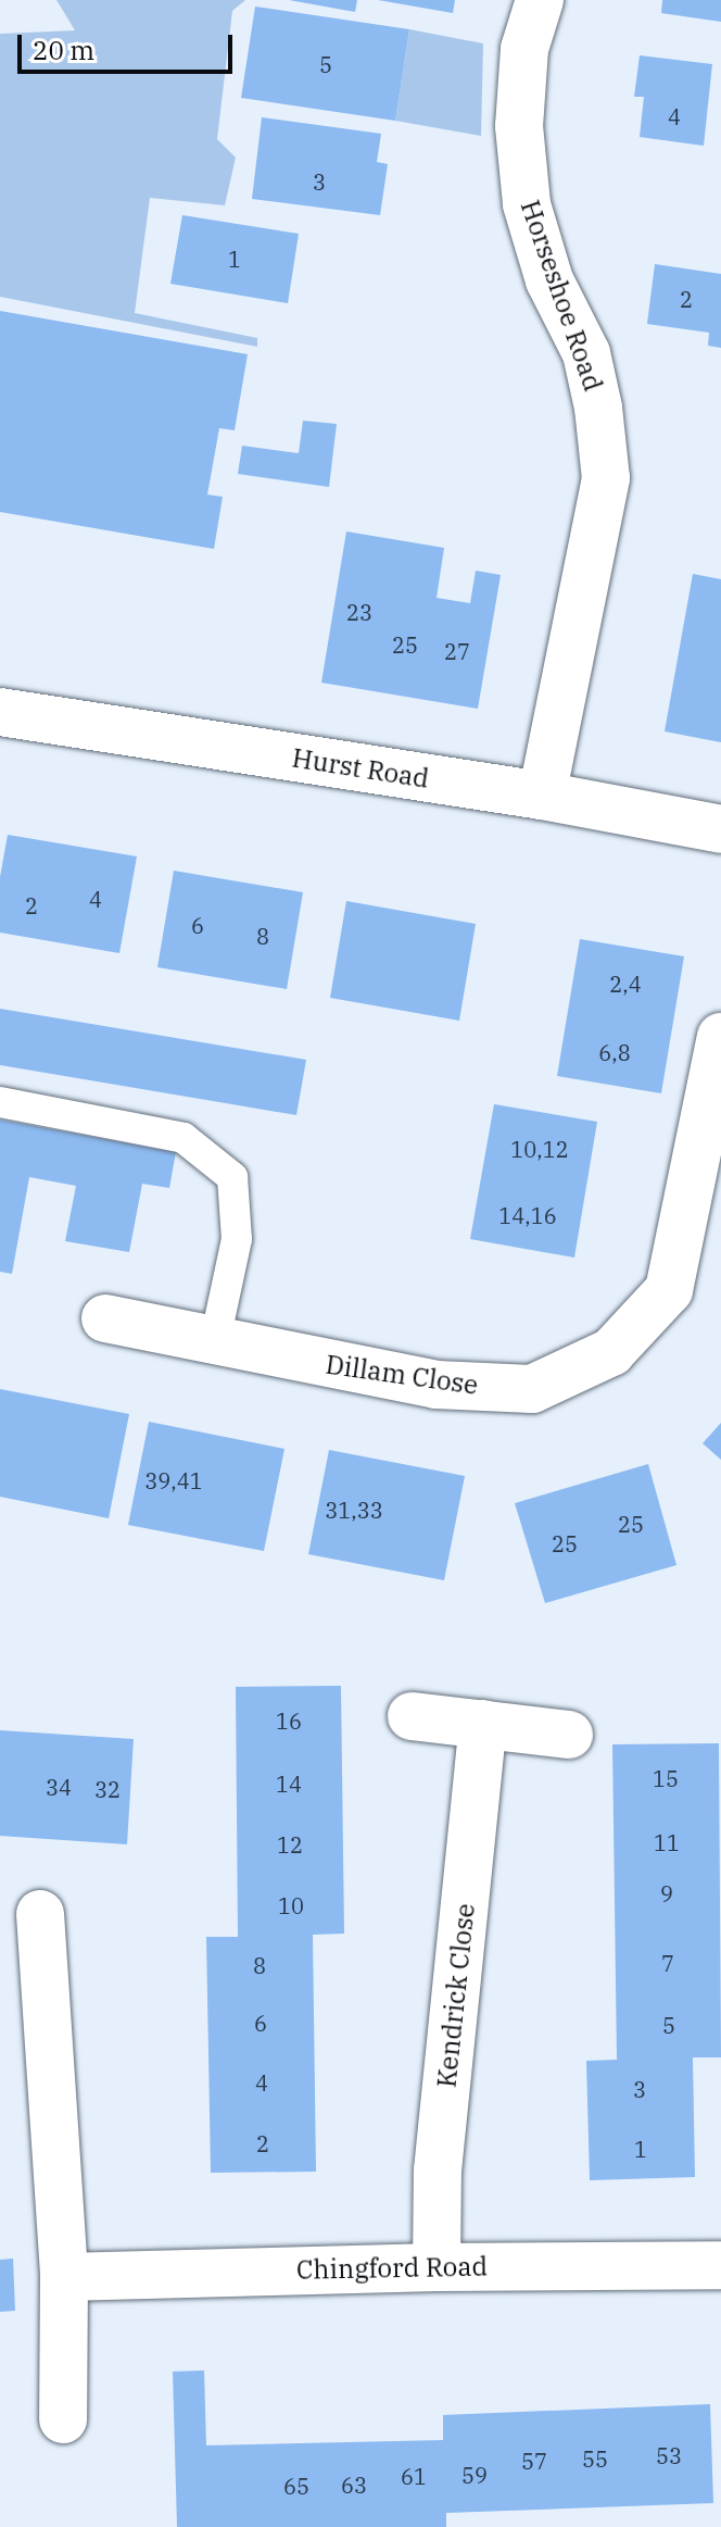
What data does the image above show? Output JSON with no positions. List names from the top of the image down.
{
  "streets": {
    "street": [
      "Horseshoe Road",
      "Hurst Road",
      "Dillam Close",
      "Kendrick Close",
      "Chingford Road"
    ]
  },
  "crossings": [
    ["Horseshoe Road", "Hurst Road"],
    ["Kendrick Close", "Chingford Road"]
  ],
  "house_numbers": [
    "5",
    "4",
    "3",
    "1",
    "2",
    "23",
    "25",
    "27",
    "4",
    "2",
    "6",
    "8",
    "2,4",
    "6,8",
    "10,12",
    "14,16",
    "39,41",
    "31,33",
    "25",
    "25",
    "16",
    "15",
    "14",
    "34",
    "32",
    "11",
    "12",
    "9",
    "10",
    "7",
    "8",
    "6",
    "5",
    "4",
    "3",
    "2",
    "1",
    "53",
    "55",
    "57",
    "59",
    "61",
    "63",
    "65"
  ],
  "scale_bar": "20 m"
}
